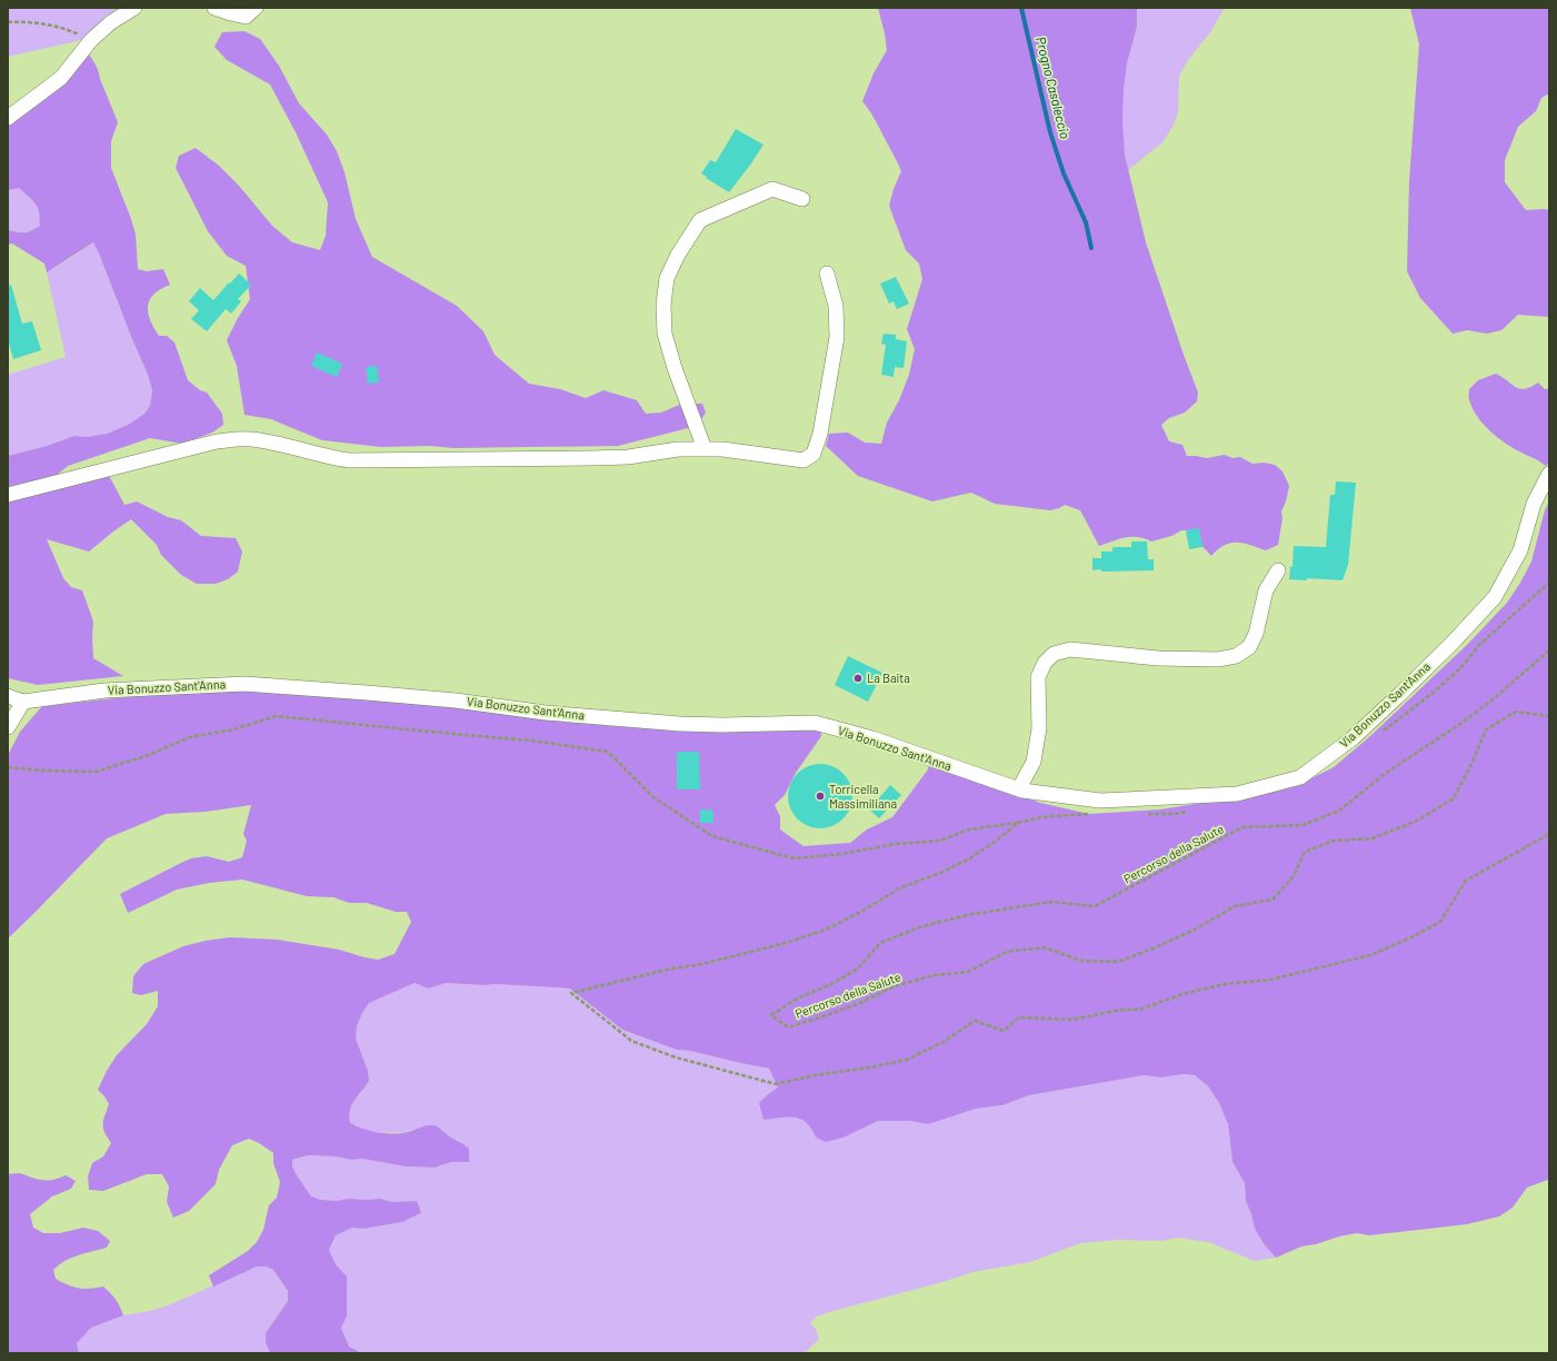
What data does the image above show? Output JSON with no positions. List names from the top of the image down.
{
  "streets": {
    "street": ["Via Bonuzzo Sant'Anna"],
    "path": ["Percorso della Salute"]
  },
  "water": ["Progno Casaleccio"],
  "places": ["La Baita", "Torricella Massimiliana"]
}
